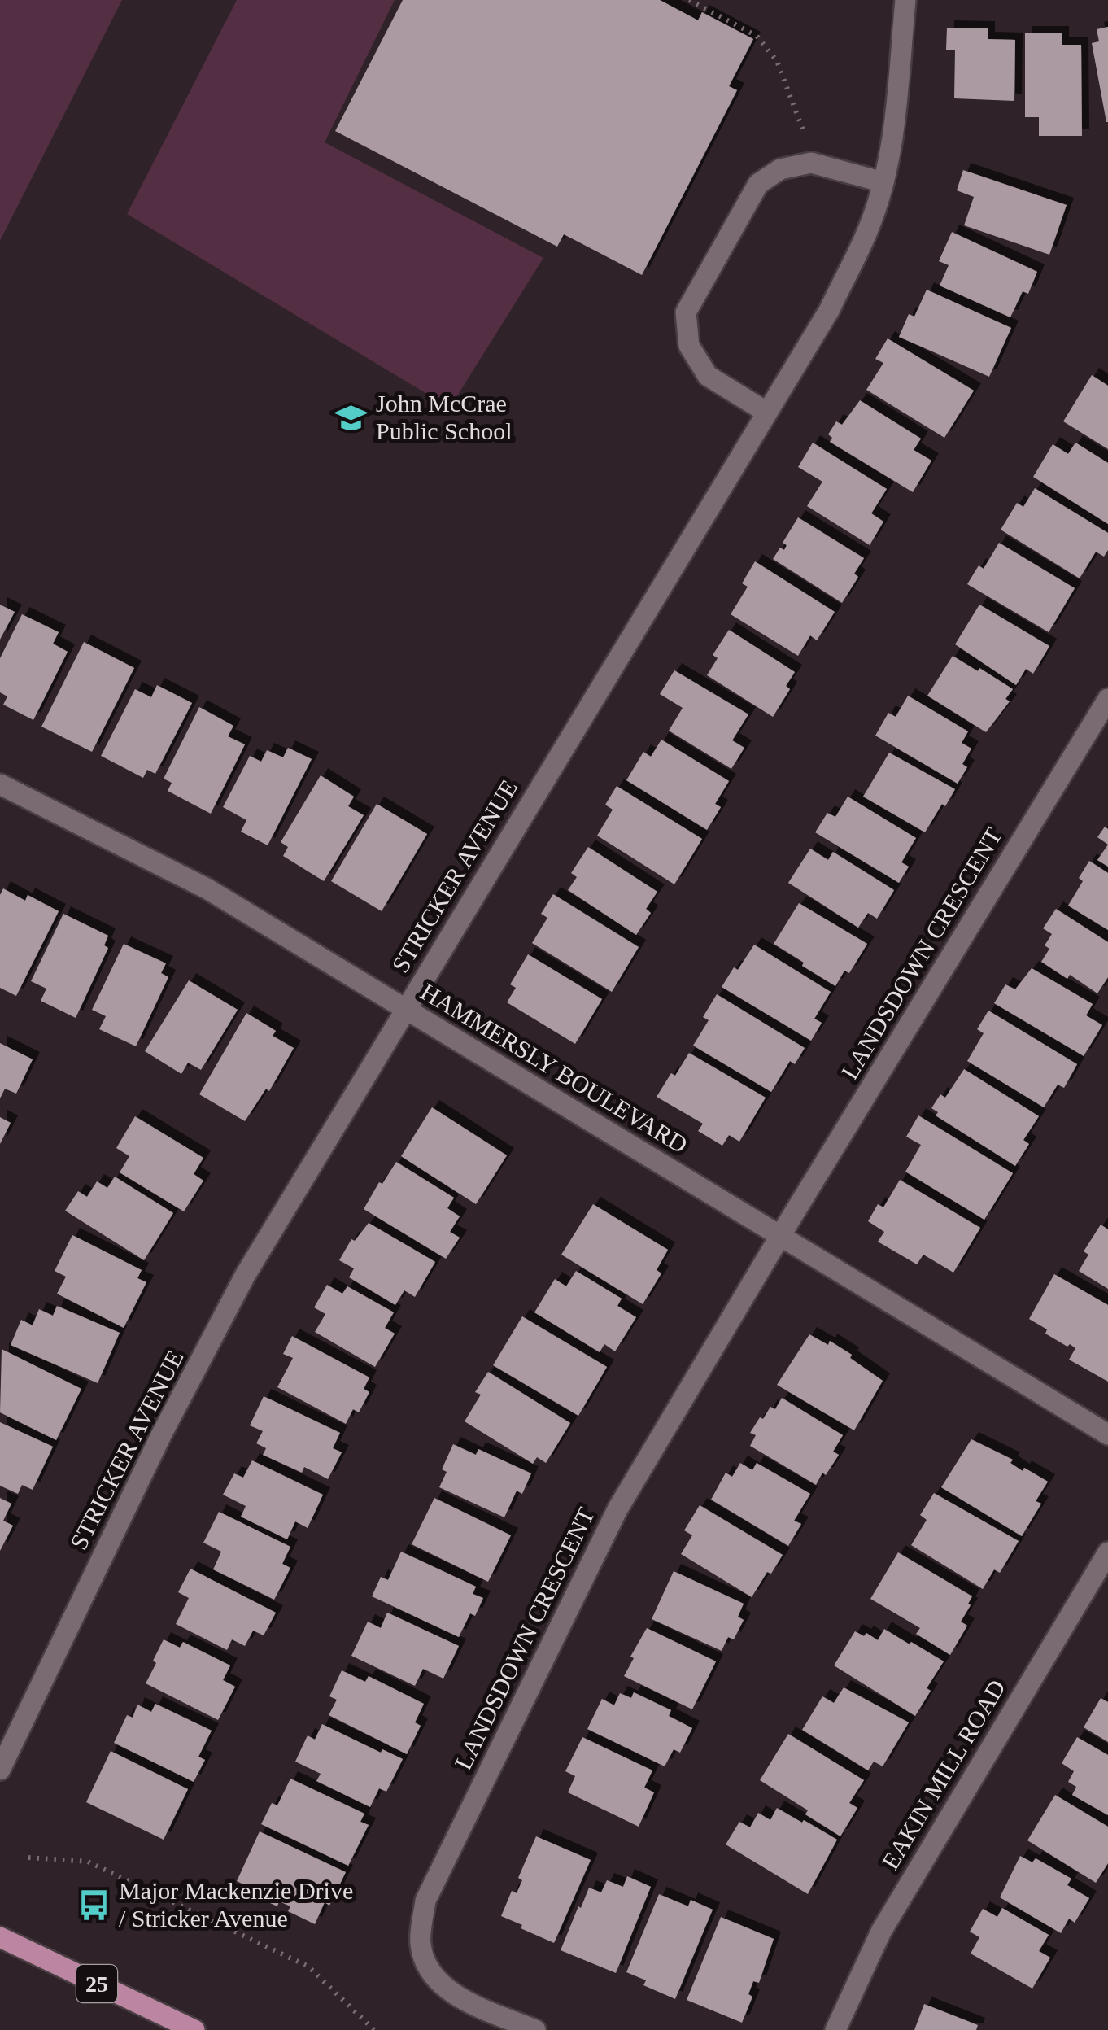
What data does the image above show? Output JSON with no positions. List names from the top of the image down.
{
  "streets": {
    "main road": ["25"],
    "street": [
      "STRICKER AVENUE",
      "LANDSDOWN CRESCENT",
      "HAMMERSLY BOULEVARD",
      "EAKIN MILL ROAD"
    ]
  },
  "crossings": [
    ["STRICKER AVENUE", "HAMMERSLY BOULEVARD"],
    ["LANDSDOWN CRESCENT", "HAMMERSLY BOULEVARD"]
  ],
  "places": {
    "school or university": ["John McCrae Public School"],
    "bus stop": ["Major Mackenzie Drive / Stricker Avenue"]
  }
}
